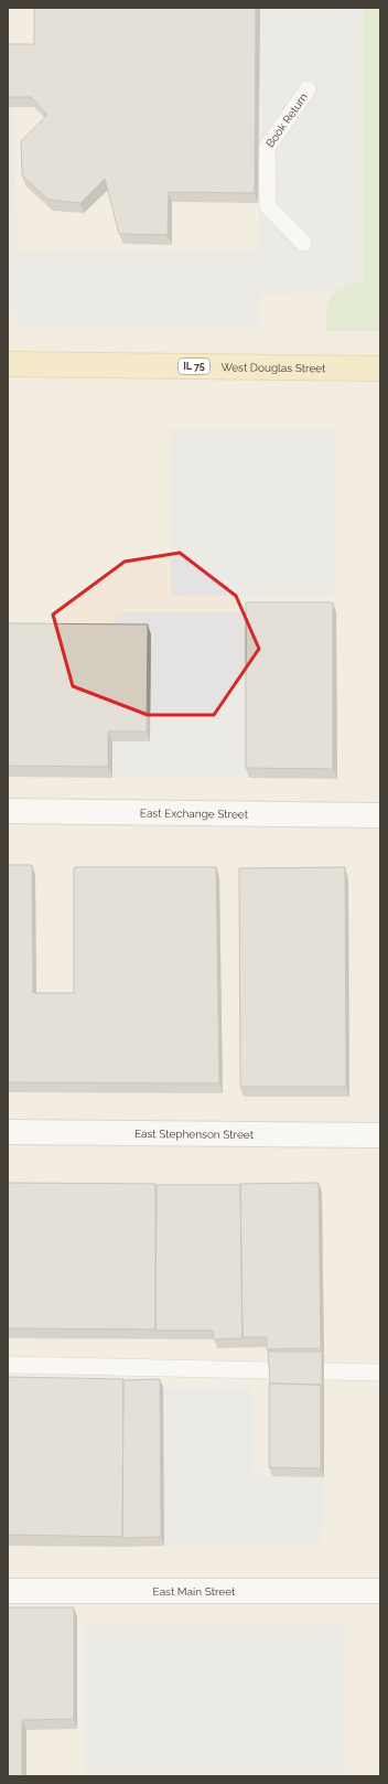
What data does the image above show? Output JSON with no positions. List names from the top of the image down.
{
  "streets": {
    "main road": ["IL 75", "West Douglas Street"],
    "street": ["East Exchange Street", "East Stephenson Street", "East Main Street"],
    "lane": ["Book Return"]
  }
}
